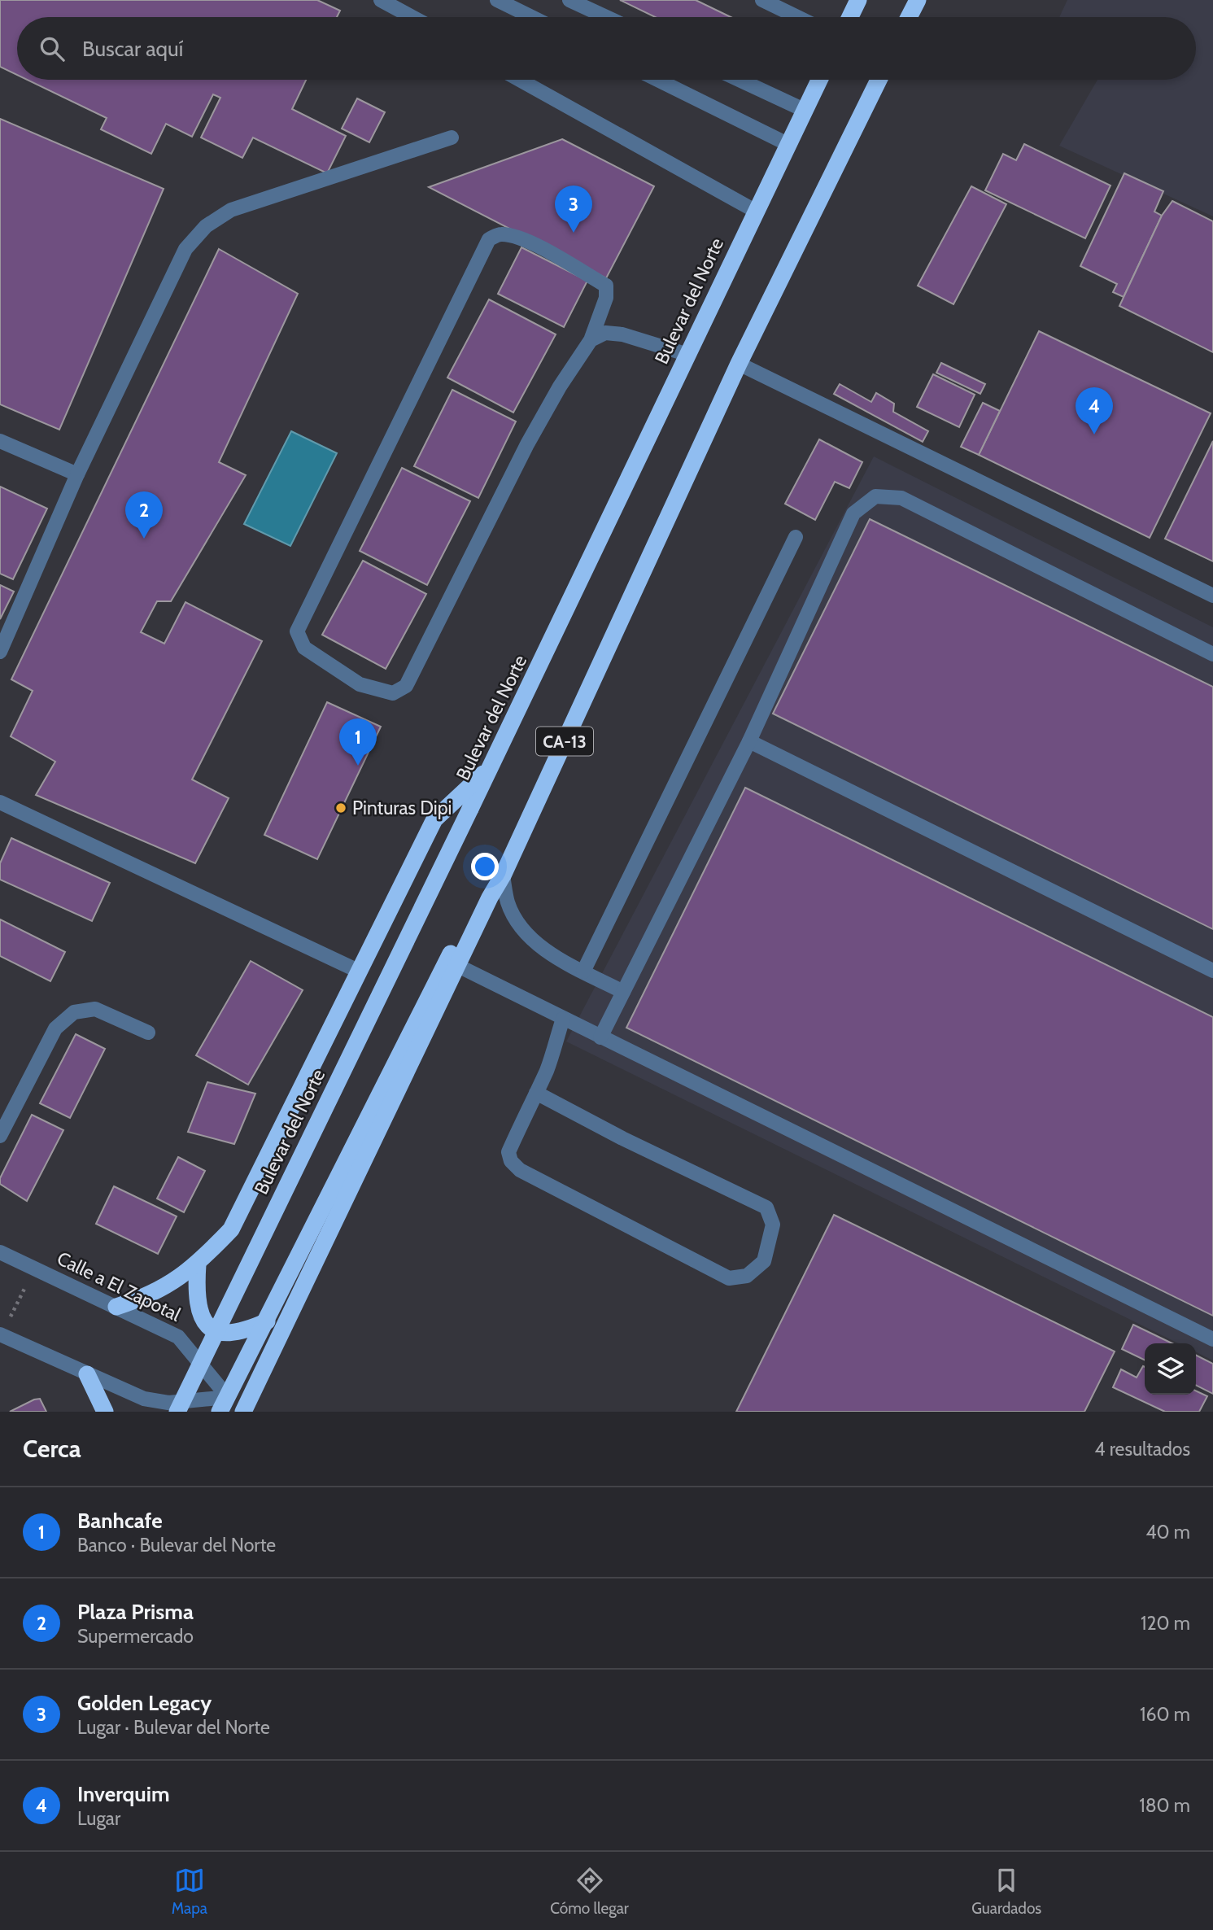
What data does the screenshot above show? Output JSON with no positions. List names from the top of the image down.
{
  "streets": {
    "highway": ["Bulevar del Norte", "CA-13"],
    "street": ["Calle a El Zapotal"]
  },
  "places": ["Pinturas Dipi"],
  "page": {
    "search": "Buscar aquí",
    "pins": [
      "3",
      "4",
      "2",
      "1"
    ],
    "heading": ["Cerca", "4 resultados"],
    "list": [
      {
        "mark": "1",
        "name": "Banhcafe",
        "note": "Banco · Bulevar del Norte",
        "value": "40 m"
      },
      {
        "mark": "2",
        "name": "Plaza Prisma",
        "note": "Supermercado",
        "value": "120 m"
      },
      {
        "mark": "3",
        "name": "Golden Legacy",
        "note": "Lugar · Bulevar del Norte",
        "value": "160 m"
      },
      {
        "mark": "4",
        "name": "Inverquim",
        "note": "Lugar",
        "value": "180 m"
      }
    ],
    "nav": ["Mapa", "Cómo llegar", "Guardados"]
  }
}
